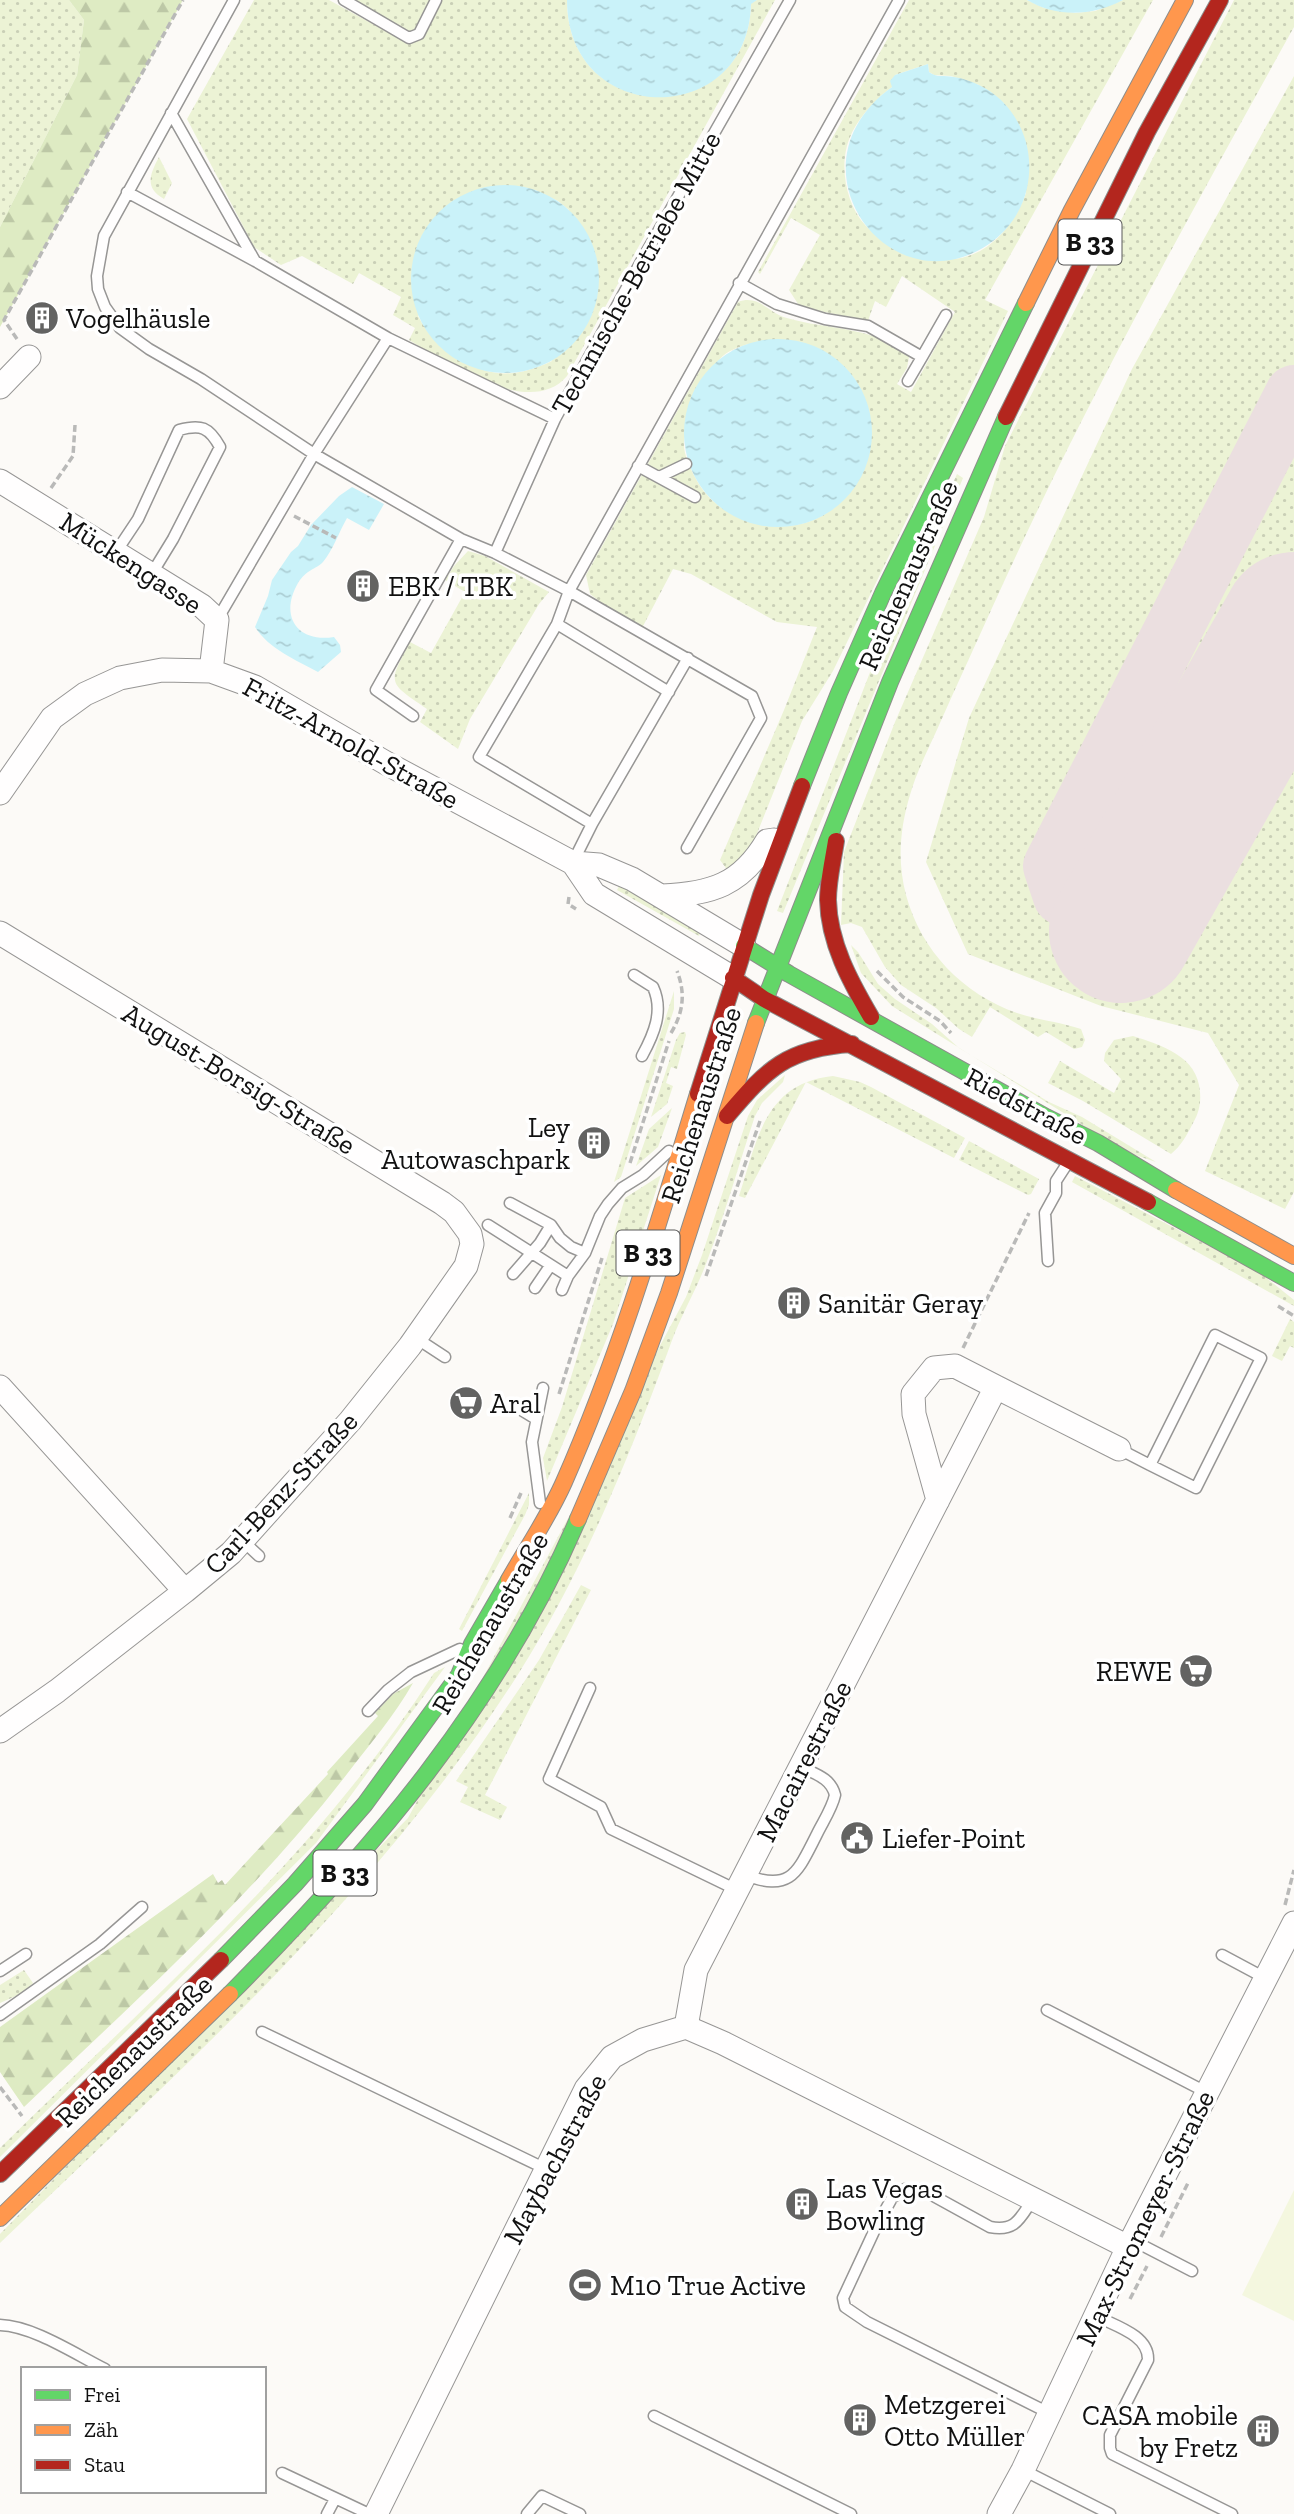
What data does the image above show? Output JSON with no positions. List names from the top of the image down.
{
  "streets": {
    "main road": ["B 33", "Reichenaustraße", "Riedstraße"],
    "street": [
      "Mückengasse",
      "Fritz-Arnold-Straße",
      "August-Borsig-Straße",
      "Carl-Benz-Straße",
      "Macairestraße",
      "Maybachstraße",
      "Max-Stromeyer-Straße"
    ],
    "lane": ["Technische-Betriebe Mitte"]
  },
  "crossings": [
    ["Mückengasse", "Fritz-Arnold-Straße"],
    ["Reichenaustraße", "Fritz-Arnold-Straße"],
    ["Reichenaustraße", "Riedstraße"],
    ["Fritz-Arnold-Straße", "Riedstraße"],
    ["August-Borsig-Straße", "Carl-Benz-Straße"],
    ["Macairestraße", "Maybachstraße"]
  ],
  "places": {
    "building": [
      "Vogelhäusle",
      "EBK / TBK",
      "Ley Autowaschpark",
      "Sanitär Geray",
      "Las Vegas Bowling",
      "Metzgerei Otto Müller",
      "CASA mobile by Fretz"
    ],
    "supermarket": ["Aral", "REWE"],
    "public building": ["Liefer-Point"],
    "sports": ["M10 True Active"]
  },
  "legend": ["Frei", "Zäh", "Stau"]
}
